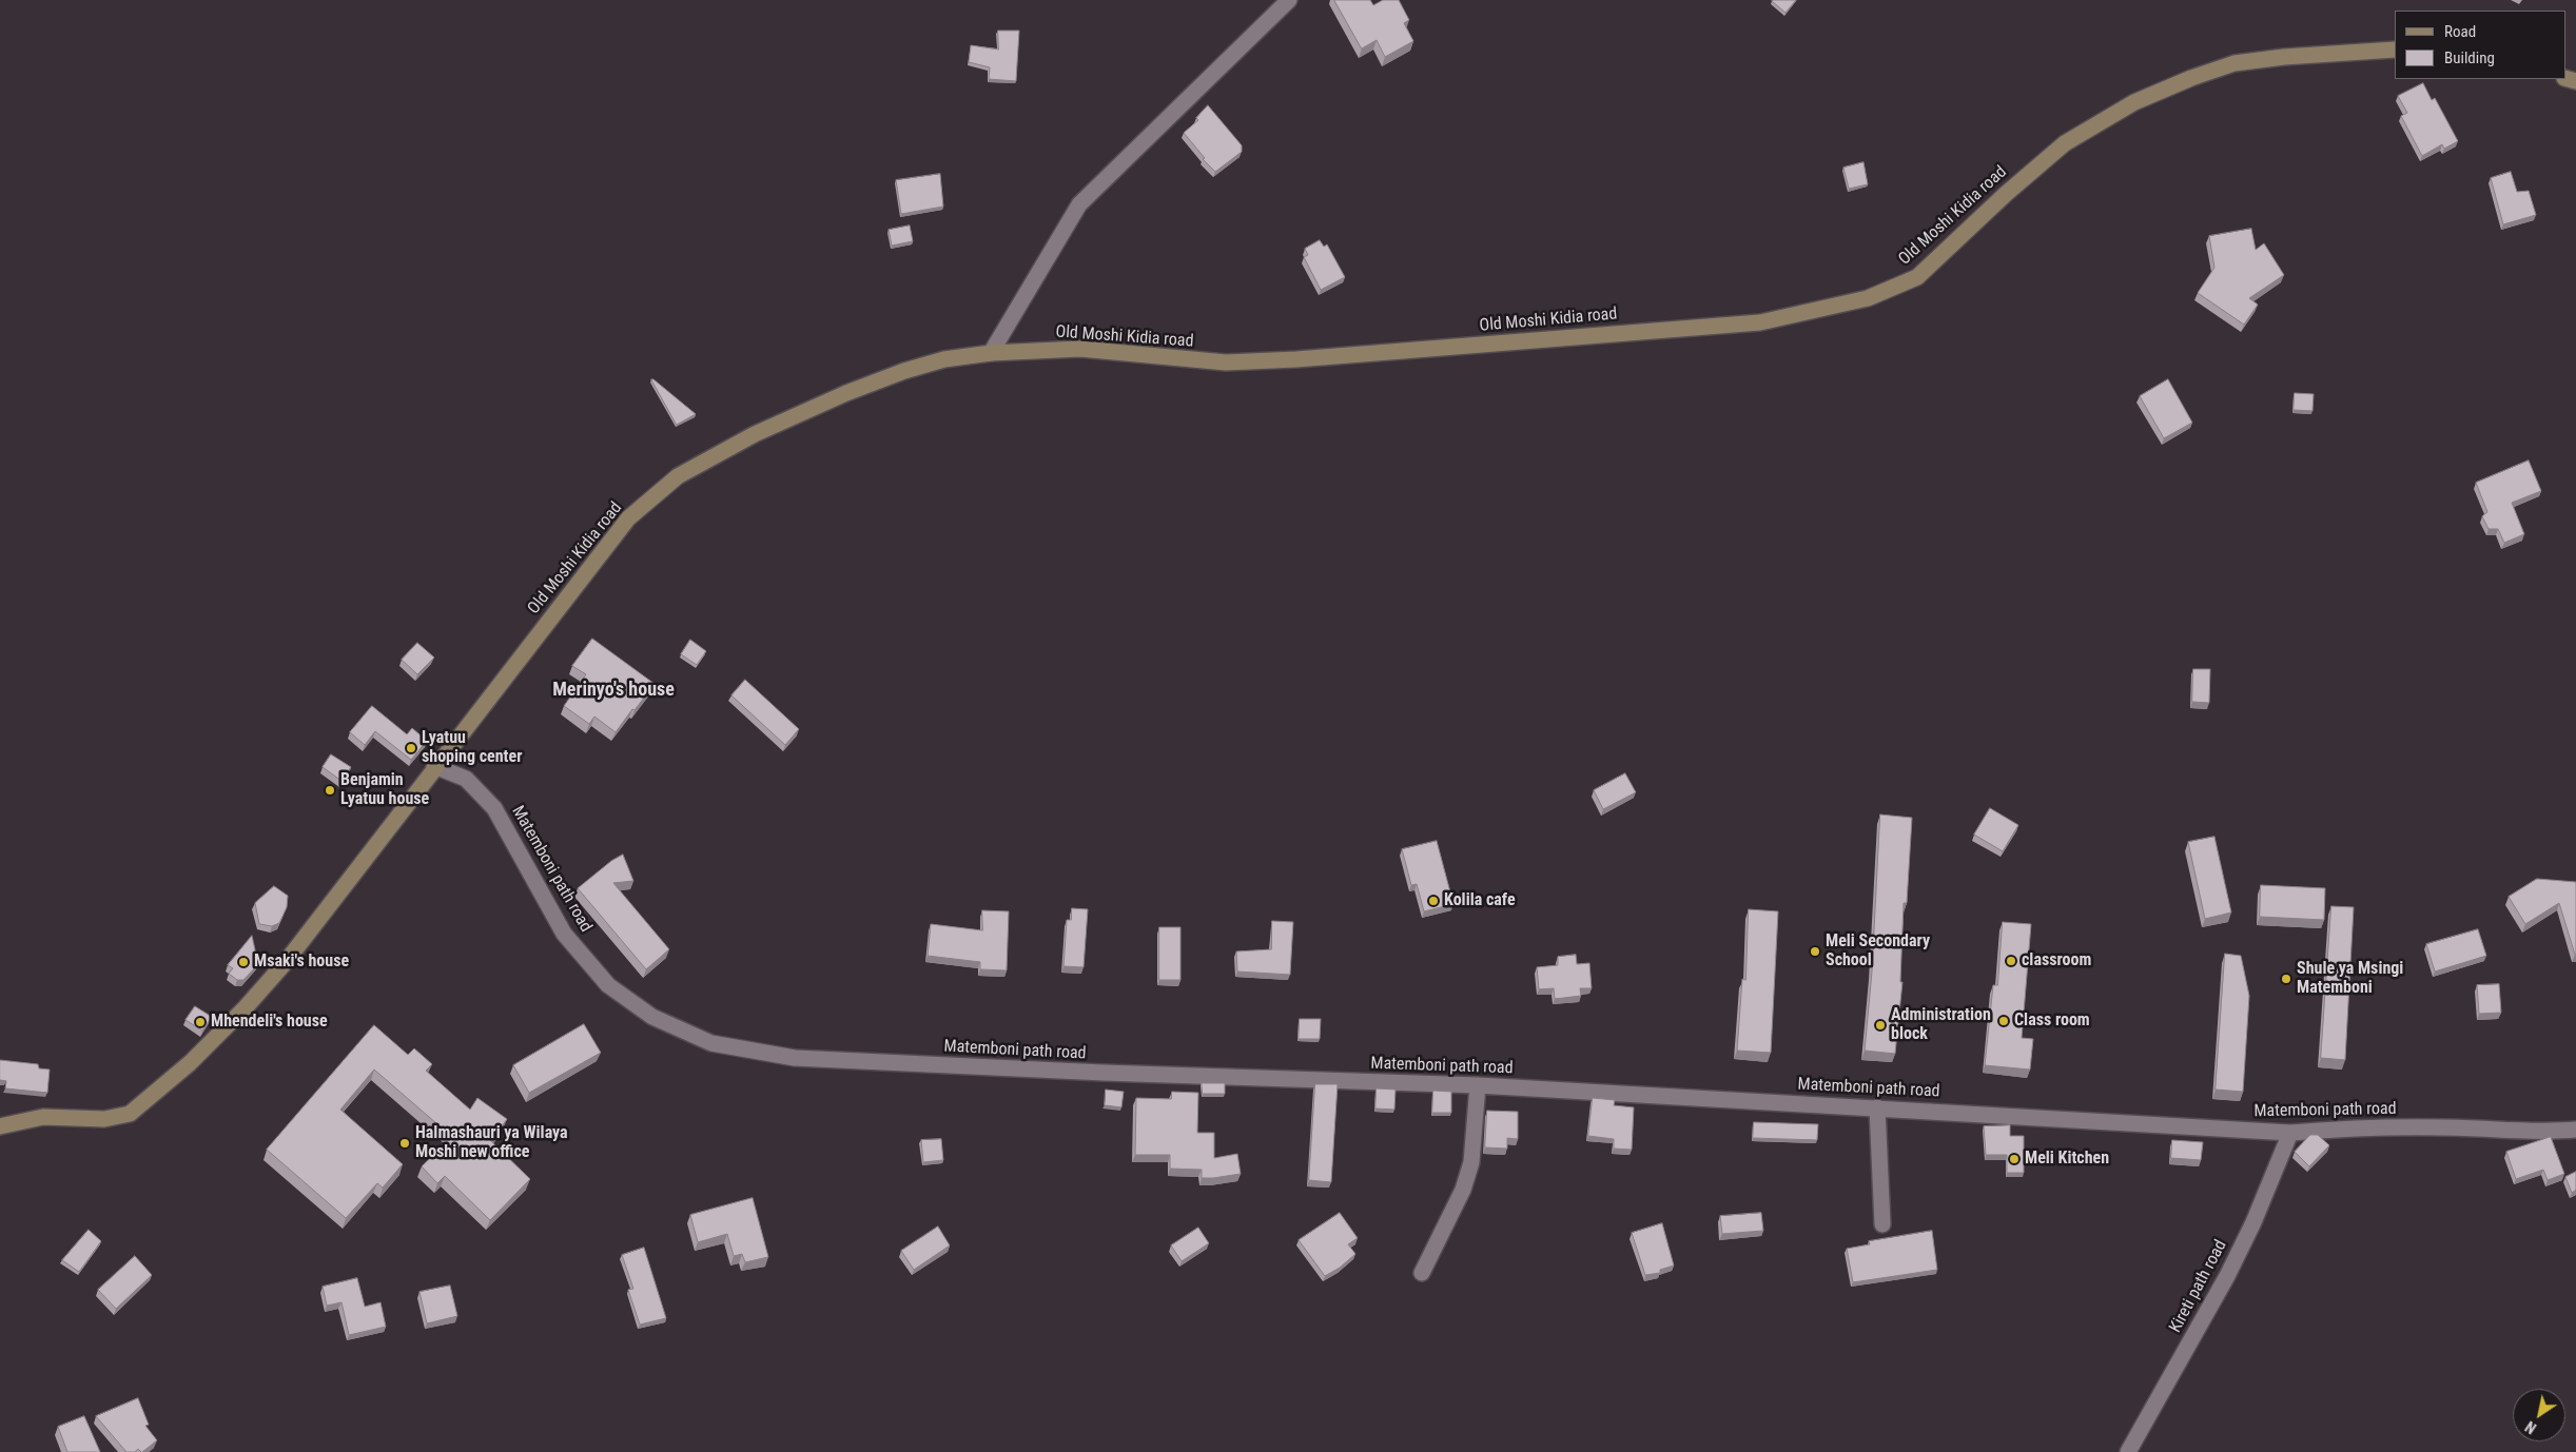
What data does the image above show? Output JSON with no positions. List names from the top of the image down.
{
  "streets": {
    "street": ["Old Moshi Kidia road", "Matemboni path road", "Kireti path road"]
  },
  "crossings": [
    ["Old Moshi Kidia road", "Matemboni path road"],
    ["Matemboni path road", "Kireti path road"]
  ],
  "districts": ["Merinyo's house"],
  "places": [
    "Lyatuu shoping center",
    "Benjamin Lyatuu house",
    "Kolila cafe",
    "Meli Secondary School",
    "classroom",
    "Msaki's house",
    "Shule ya Msingi Matemboni",
    "Class room",
    "Mhendeli's house",
    "Administration block",
    "Halmashauri ya Wilaya Moshi new office",
    "Meli Kitchen"
  ],
  "legend": ["Road", "Building"],
  "north": "bottom left"
}
